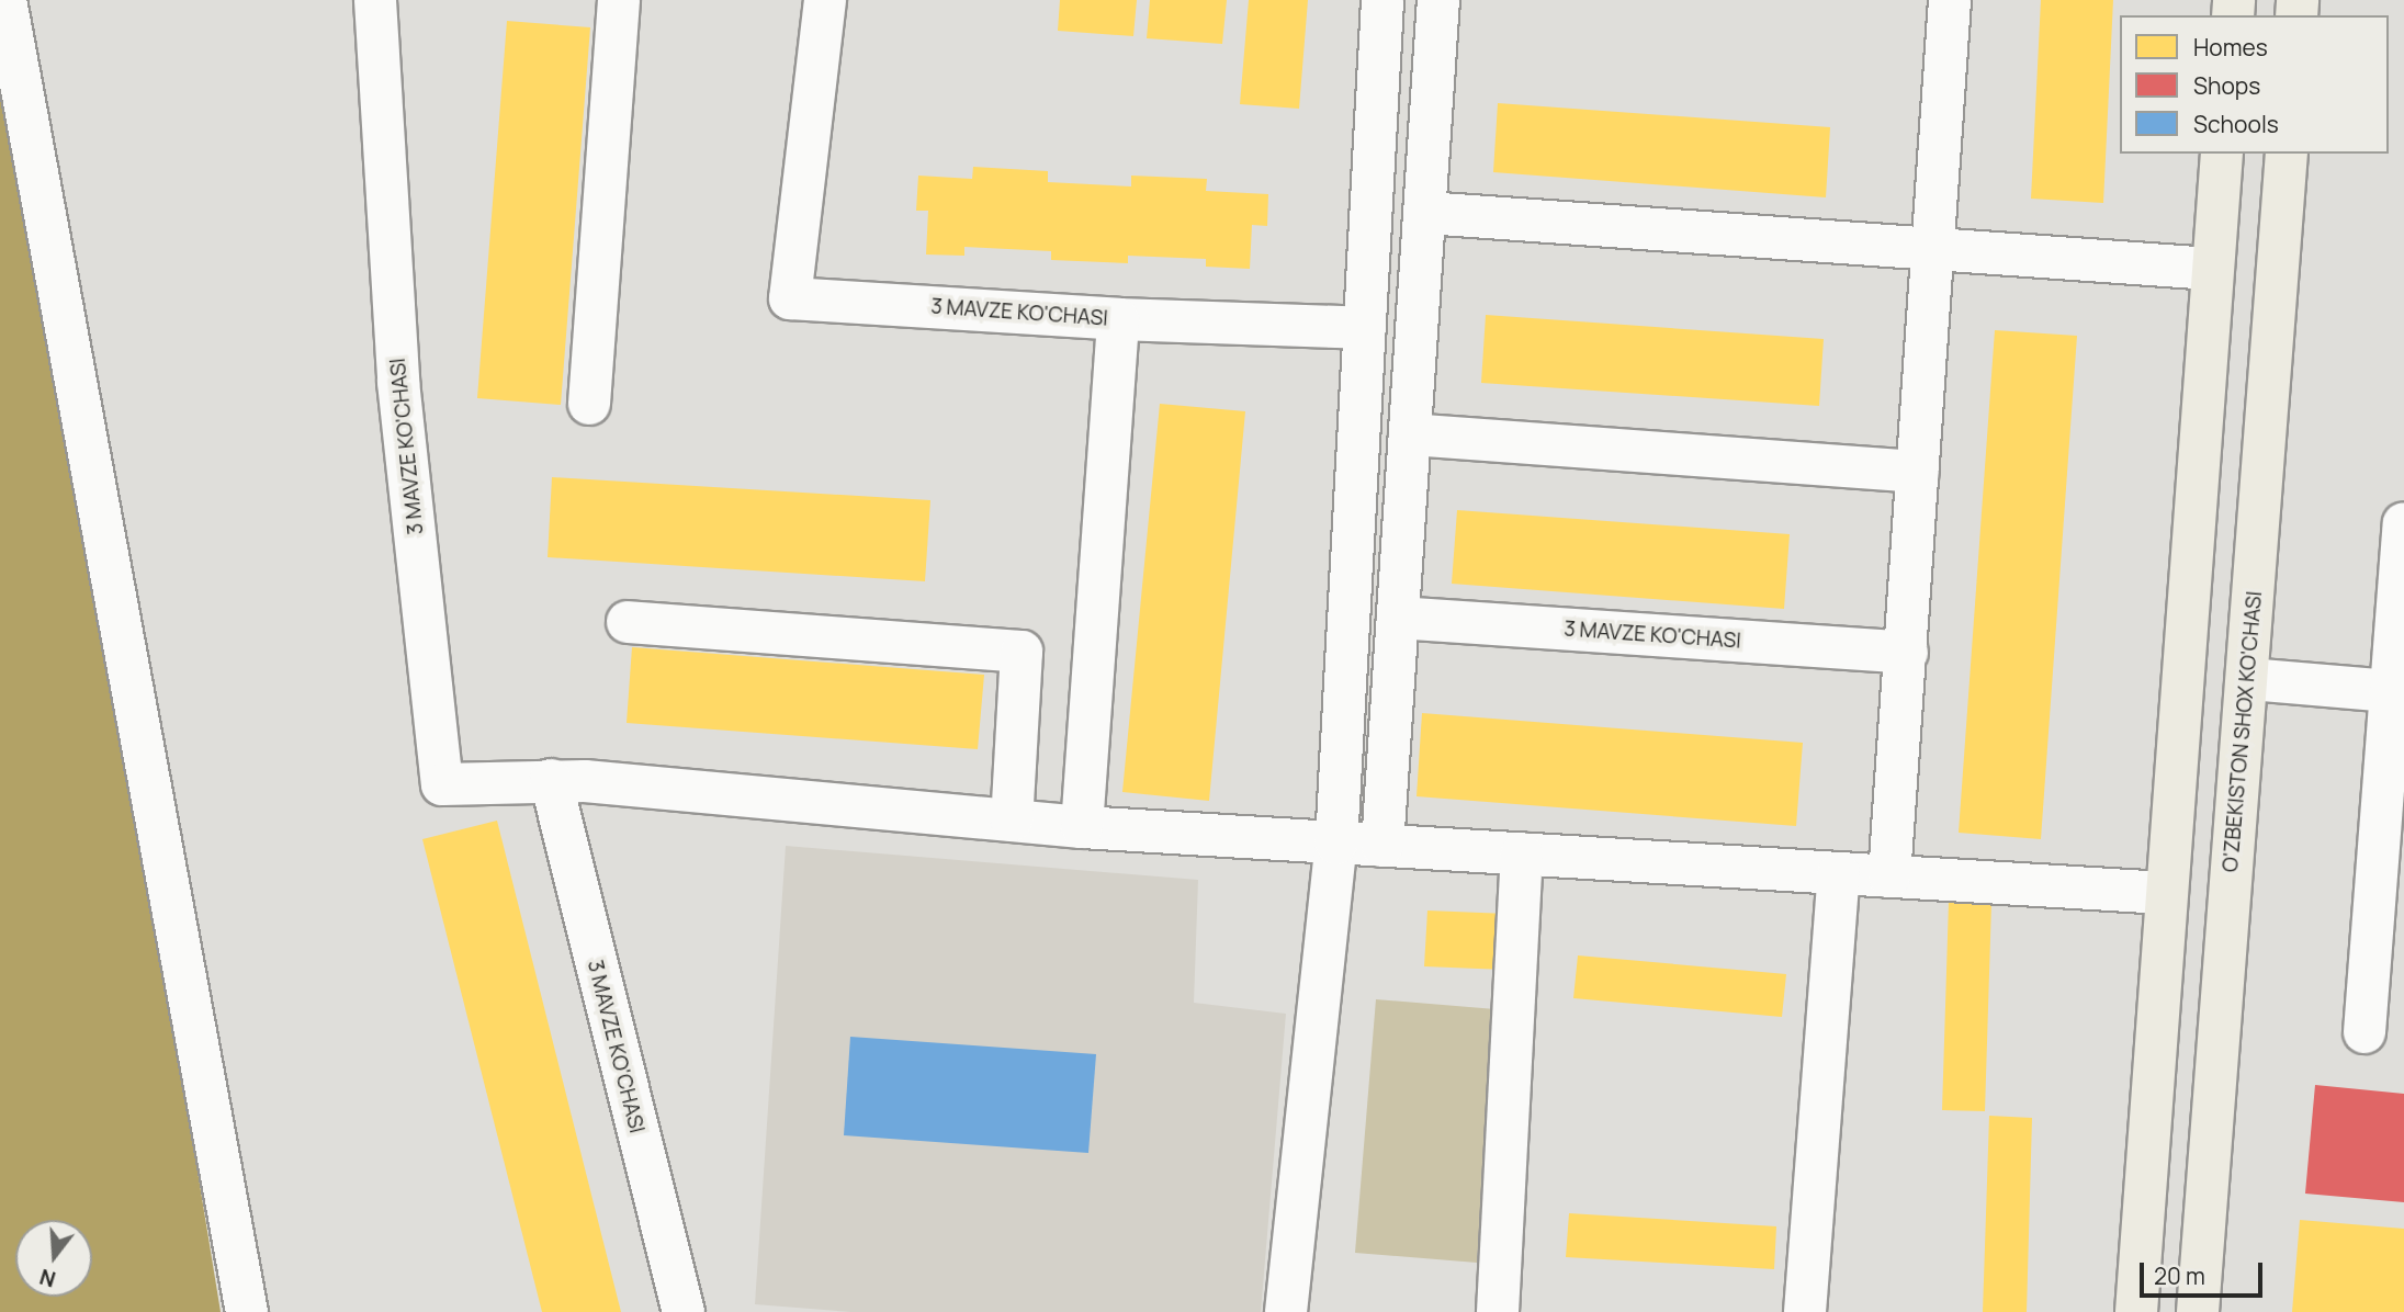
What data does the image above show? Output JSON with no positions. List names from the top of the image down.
{
  "streets": {
    "main road": ["O'ZBEKISTON SHOX KO'CHASI"],
    "street": ["3 MAVZE KO'CHASI"]
  },
  "legend": ["Homes", "Shops", "Schools"],
  "scale_bar": "20 m",
  "north": "bottom"
}
